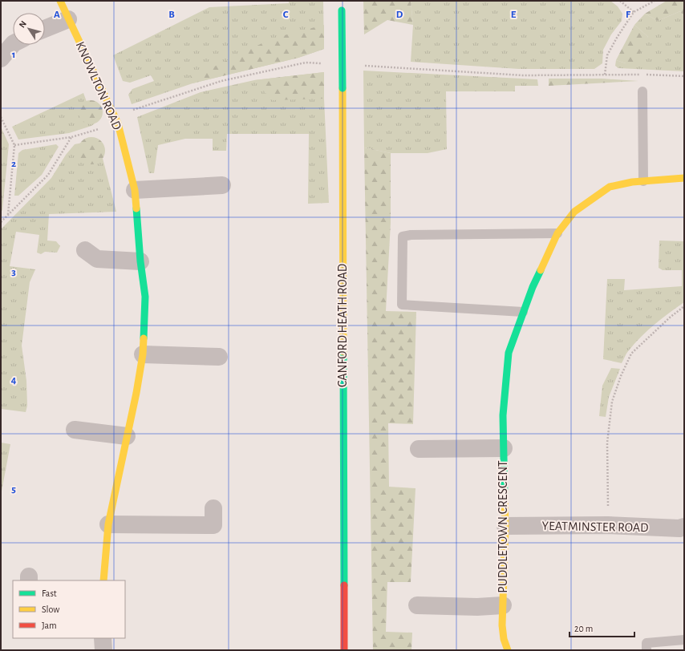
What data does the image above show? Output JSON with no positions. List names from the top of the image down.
{
  "streets": {
    "street": [
      "KNOWLTON ROAD",
      "CANFORD HEATH ROAD",
      "PUDDLETOWN CRESCENT",
      "YEATMINSTER ROAD"
    ]
  },
  "crossings": [
    ["PUDDLETOWN CRESCENT", "YEATMINSTER ROAD"]
  ],
  "legend": ["Fast", "Slow", "Jam"],
  "scale_bar": "20 m",
  "north": "top left",
  "grid": {
    "columns": [
      "A",
      "B",
      "C",
      "D",
      "E",
      "F"
    ],
    "rows": [
      "1",
      "2",
      "3",
      "4",
      "5"
    ]
  }
}
